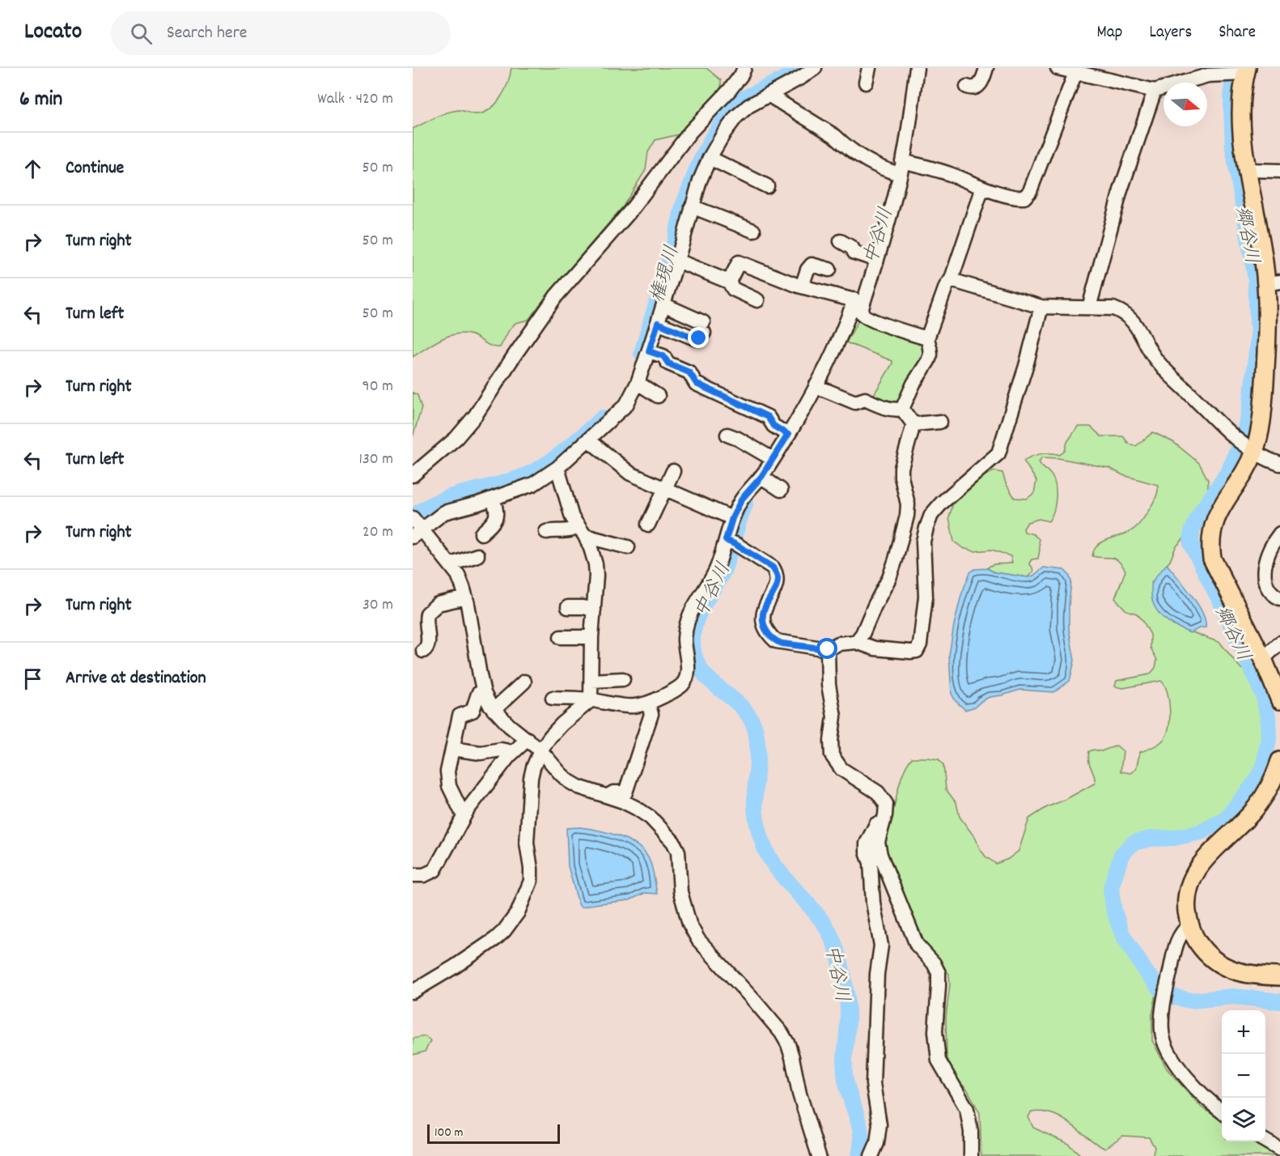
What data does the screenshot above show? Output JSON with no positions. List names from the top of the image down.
{
  "water": ["郷谷川", "中谷川", "権現川"],
  "scale_bar": "100 m",
  "north": "right",
  "page": {
    "header": "Locato",
    "search": "Search here",
    "nav": ["Map", "Layers", "Share"],
    "heading": ["6 min", "Walk · 420 m"],
    "list": [
      ["Continue", "50 m"],
      ["Turn right", "50 m"],
      ["Turn left", "50 m"],
      ["Turn right", "90 m"],
      ["Turn left", "130 m"],
      ["Turn right", "20 m"],
      ["Turn right", "30 m"],
      "Arrive at destination"
    ],
    "map_buttons": ["+", "−"],
    "scale": "100 m"
  }
}
